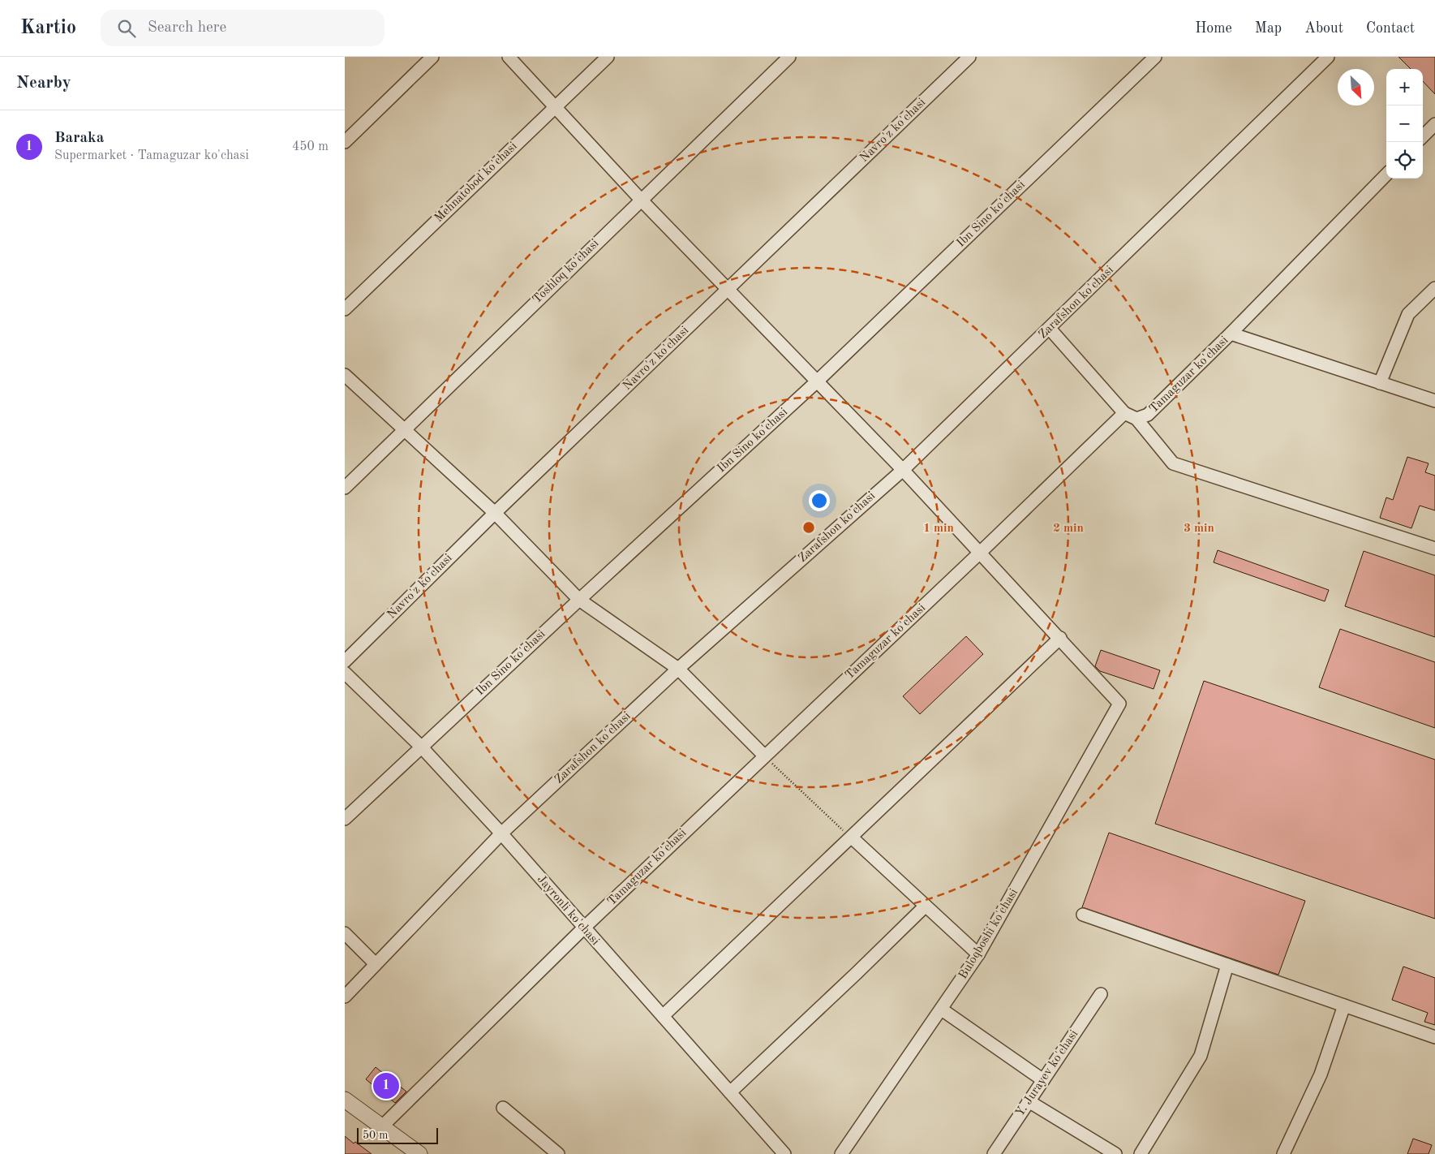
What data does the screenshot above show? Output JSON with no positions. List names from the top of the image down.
{
  "streets": {
    "street": [
      "Navro'z ko'chasi",
      "Mehnatobod ko'chasi",
      "Ibn Sino ko'chasi",
      "Toshloq ko'chasi",
      "Zarafshon ko'chasi",
      "Tamaguzar ko'chasi",
      "Jayronli ko'chasi",
      "Buloqboshi ko'chasi",
      "Y. Jurayev ko'chasi"
    ]
  },
  "crossings": [
    ["Ibn Sino ko'chasi", "Jayronli ko'chasi"],
    ["Zarafshon ko'chasi", "Jayronli ko'chasi"],
    ["Tamaguzar ko'chasi", "Jayronli ko'chasi"]
  ],
  "scale_bar": "50 m",
  "north": "bottom right",
  "page": {
    "header": "Kartio",
    "search": "Search here",
    "nav": [
      "Home",
      "Map",
      "About",
      "Contact"
    ],
    "heading": "Nearby",
    "map_buttons": ["+", "−"],
    "list": [
      {
        "mark": "1",
        "name": "Baraka",
        "note": "Supermarket · Tamaguzar ko'chasi",
        "value": "450 m"
      }
    ],
    "pins": "1",
    "scale": "50 m"
  },
  "rings": ["1 min", "2 min", "3 min"]
}
